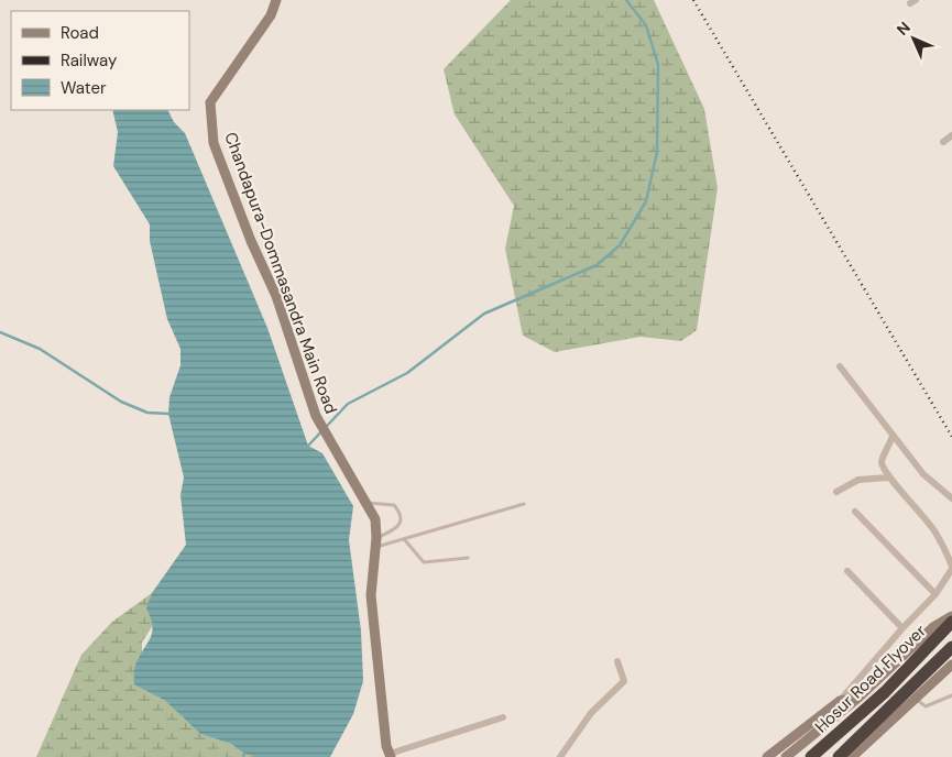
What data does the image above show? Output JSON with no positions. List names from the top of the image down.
{
  "streets": {
    "highway": ["Hosur Road Flyover"],
    "main road": ["Chandapura-Dommasandra Main Road"]
  },
  "legend": ["Road", "Railway", "Water"],
  "north": "top left"
}
